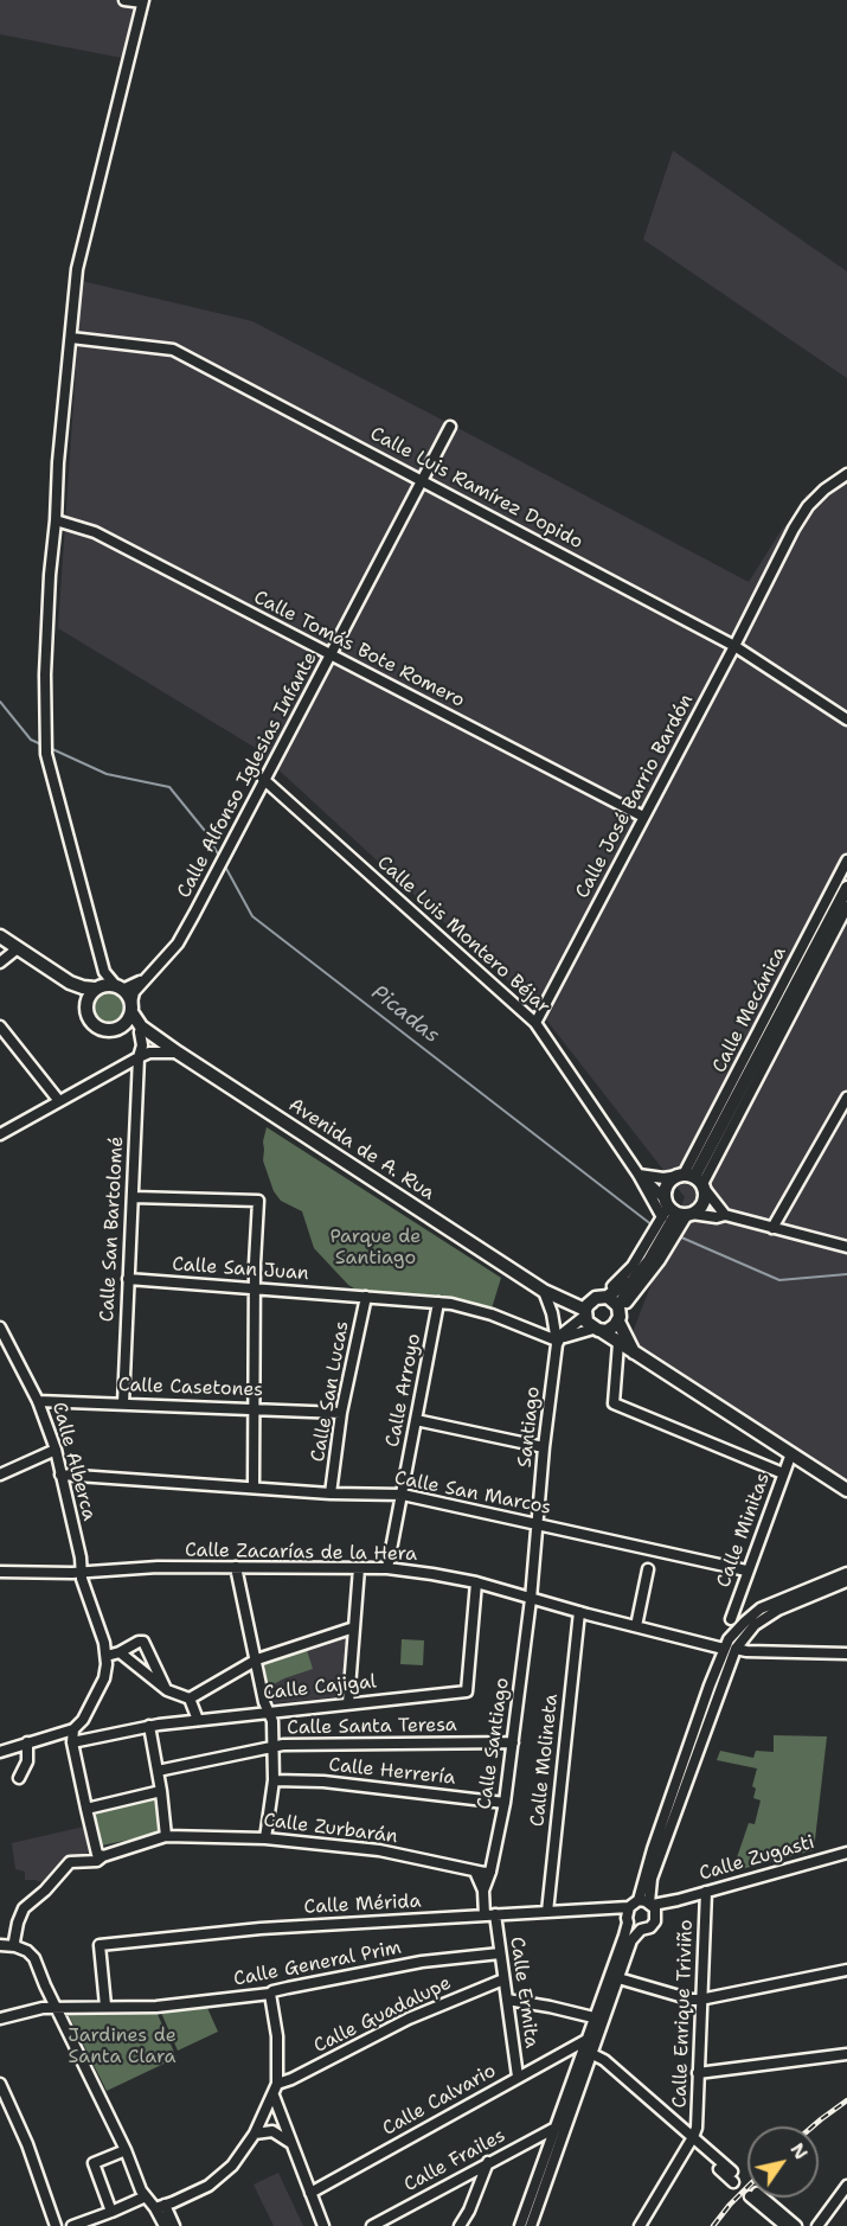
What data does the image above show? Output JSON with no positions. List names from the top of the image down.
{
  "streets": {
    "street": [
      "Calle Luis Ramírez Dopido",
      "Calle Tomás Bote Romero",
      "Calle Alfonso Iglesias Infante",
      "Calle José Barrio Bardón",
      "Calle Luis Montero Béjar",
      "Calle Mecánica",
      "Avenida de A. Rua",
      "Calle San Bartolomé",
      "Calle San Juan",
      "Calle Casetones",
      "Calle Arroyo",
      "Calle San Lucas",
      "Santiago",
      "Calle Alberca",
      "Calle San Marcos",
      "Calle Minitas",
      "Calle Zacarías de la Hera",
      "Calle Cajigal",
      "Calle Santa Teresa",
      "Calle Santiago",
      "Calle Molineta",
      "Calle Herrería",
      "Calle Zurbarán",
      "Calle Zugasti",
      "Calle Mérida",
      "Calle General Prim",
      "Calle Ermita",
      "Calle Enrique Triviño",
      "Calle Guadalupe",
      "Calle Calvario",
      "Calle Frailes"
    ]
  },
  "crossings": [
    ["Calle Luis Ramírez Dopido", "Calle Alfonso Iglesias Infante"],
    ["Calle Luis Ramírez Dopido", "Calle José Barrio Bardón"],
    ["Calle Tomás Bote Romero", "Calle Alfonso Iglesias Infante"],
    ["Calle Tomás Bote Romero", "Calle José Barrio Bardón"],
    ["Calle Alfonso Iglesias Infante", "Calle Luis Montero Béjar"],
    ["Calle Alfonso Iglesias Infante", "Avenida de A. Rua"],
    ["Calle José Barrio Bardón", "Calle Luis Montero Béjar"],
    ["Avenida de A. Rua", "Calle San Bartolomé"],
    ["Avenida de A. Rua", "Santiago"],
    ["Calle San Bartolomé", "Calle San Juan"],
    ["Calle San Bartolomé", "Calle Casetones"],
    ["Calle San Juan", "Calle Arroyo"],
    ["Calle San Juan", "Calle San Lucas"],
    ["Calle San Juan", "Santiago"],
    ["Calle Casetones", "Calle San Lucas"],
    ["Calle Casetones", "Calle Alberca"],
    ["Calle Arroyo", "Calle San Marcos"],
    ["Calle Arroyo", "Calle Zacarías de la Hera"],
    ["Calle San Lucas", "Calle San Marcos"],
    ["Santiago", "Calle San Marcos"],
    ["Santiago", "Calle Zacarías de la Hera"],
    ["Santiago", "Calle Santiago"],
    ["Calle Alberca", "Calle San Marcos"],
    ["Calle Alberca", "Calle Zacarías de la Hera"],
    ["Calle San Marcos", "Calle Minitas"],
    ["Calle Zacarías de la Hera", "Calle Cajigal"],
    ["Calle Zacarías de la Hera", "Calle Santiago"],
    ["Calle Zacarías de la Hera", "Calle Molineta"],
    ["Calle Santa Teresa", "Calle Santiago"],
    ["Calle Santiago", "Calle Herrería"],
    ["Calle Santiago", "Calle Zurbarán"],
    ["Calle Santiago", "Calle Mérida"],
    ["Calle Santiago", "Calle Ermita"],
    ["Calle Molineta", "Calle Mérida"],
    ["Calle Zugasti", "Calle Mérida"],
    ["Calle Zugasti", "Calle Enrique Triviño"],
    ["Calle Mérida", "Calle General Prim"],
    ["Calle Mérida", "Calle Ermita"],
    ["Calle General Prim", "Calle Ermita"],
    ["Calle Ermita", "Calle Guadalupe"],
    ["Calle Ermita", "Calle Calvario"]
  ],
  "water": ["Picadas"],
  "parks": ["Parque de Santiago", "Jardines de Santa Clara"],
  "north": "top right"
}
